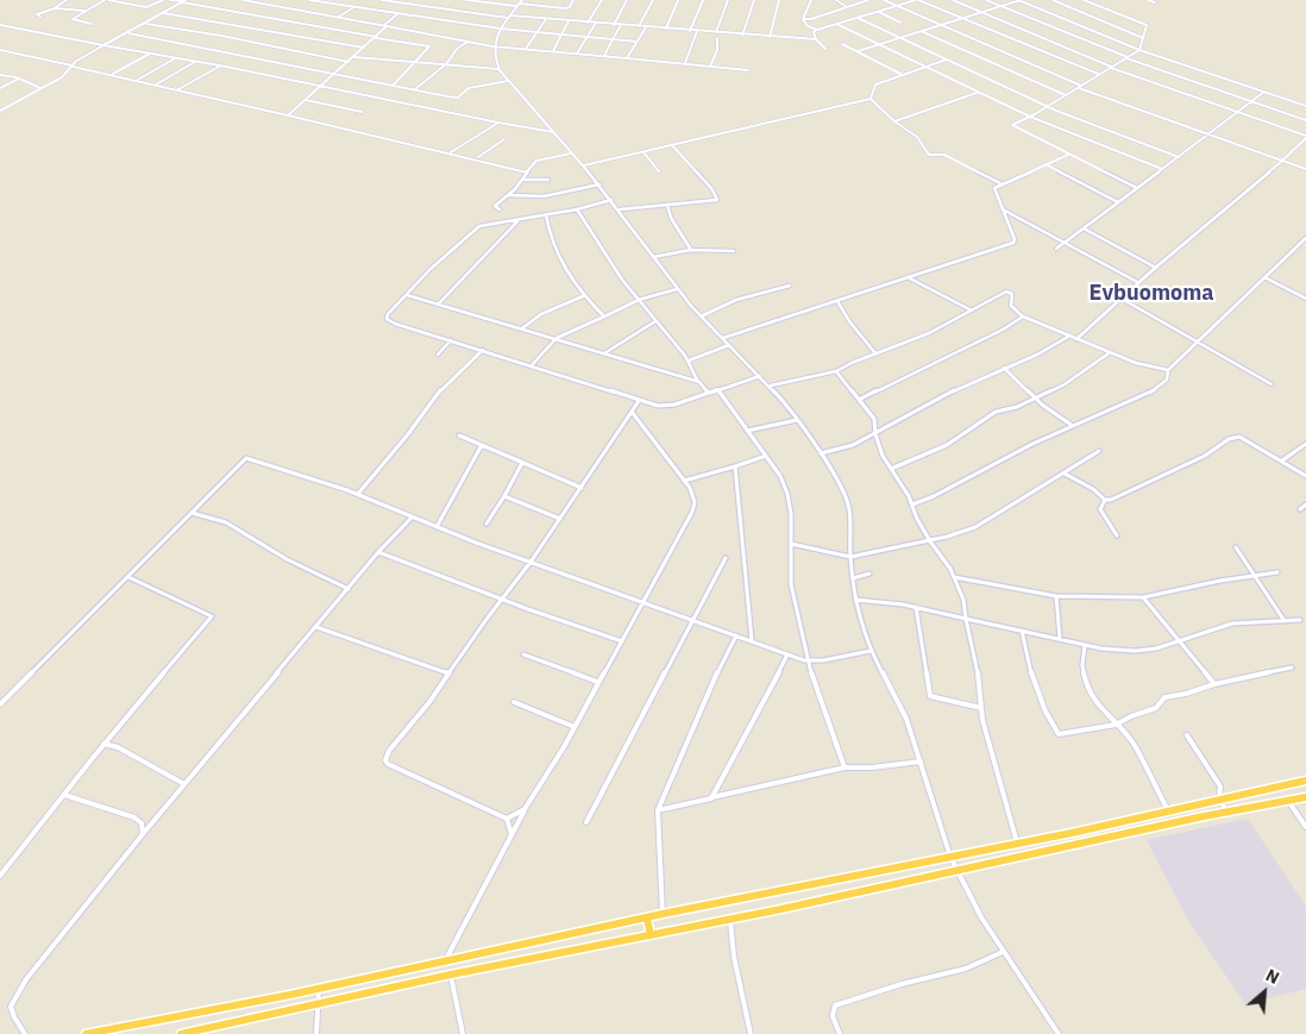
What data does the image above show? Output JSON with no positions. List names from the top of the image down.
{
  "districts": ["Evbuomoma"],
  "north": "top right"
}
